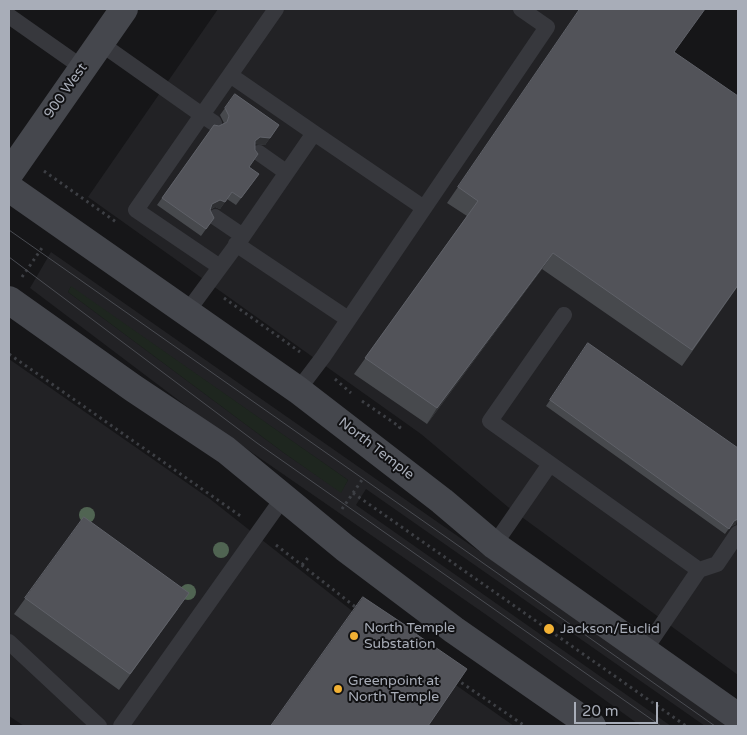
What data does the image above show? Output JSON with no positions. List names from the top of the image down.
{
  "streets": {
    "main road": ["900 West", "North Temple"]
  },
  "places": ["Jackson/Euclid", "North Temple Substation", "Greenpoint at North Temple"],
  "scale_bar": "20 m"
}
